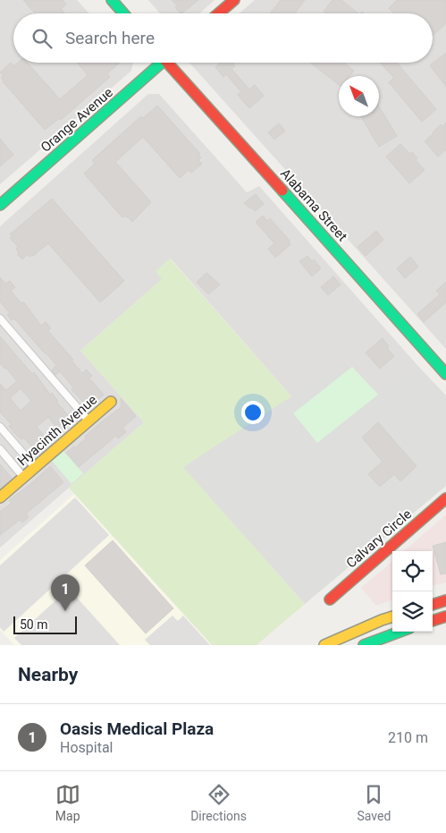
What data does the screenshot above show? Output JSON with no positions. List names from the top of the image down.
{
  "streets": {
    "main road": [
      "Orange Avenue",
      "Alabama Street",
      "Hyacinth Avenue",
      "Calvary Circle"
    ]
  },
  "scale_bar": "50 m",
  "north": "top left",
  "page": {
    "search": "Search here",
    "pins": "1",
    "scale": "50 m",
    "heading": "Nearby",
    "list": [
      {
        "mark": "1",
        "name": "Oasis Medical Plaza",
        "note": "Hospital",
        "value": "210 m"
      }
    ],
    "nav": ["Map", "Directions", "Saved"]
  }
}
